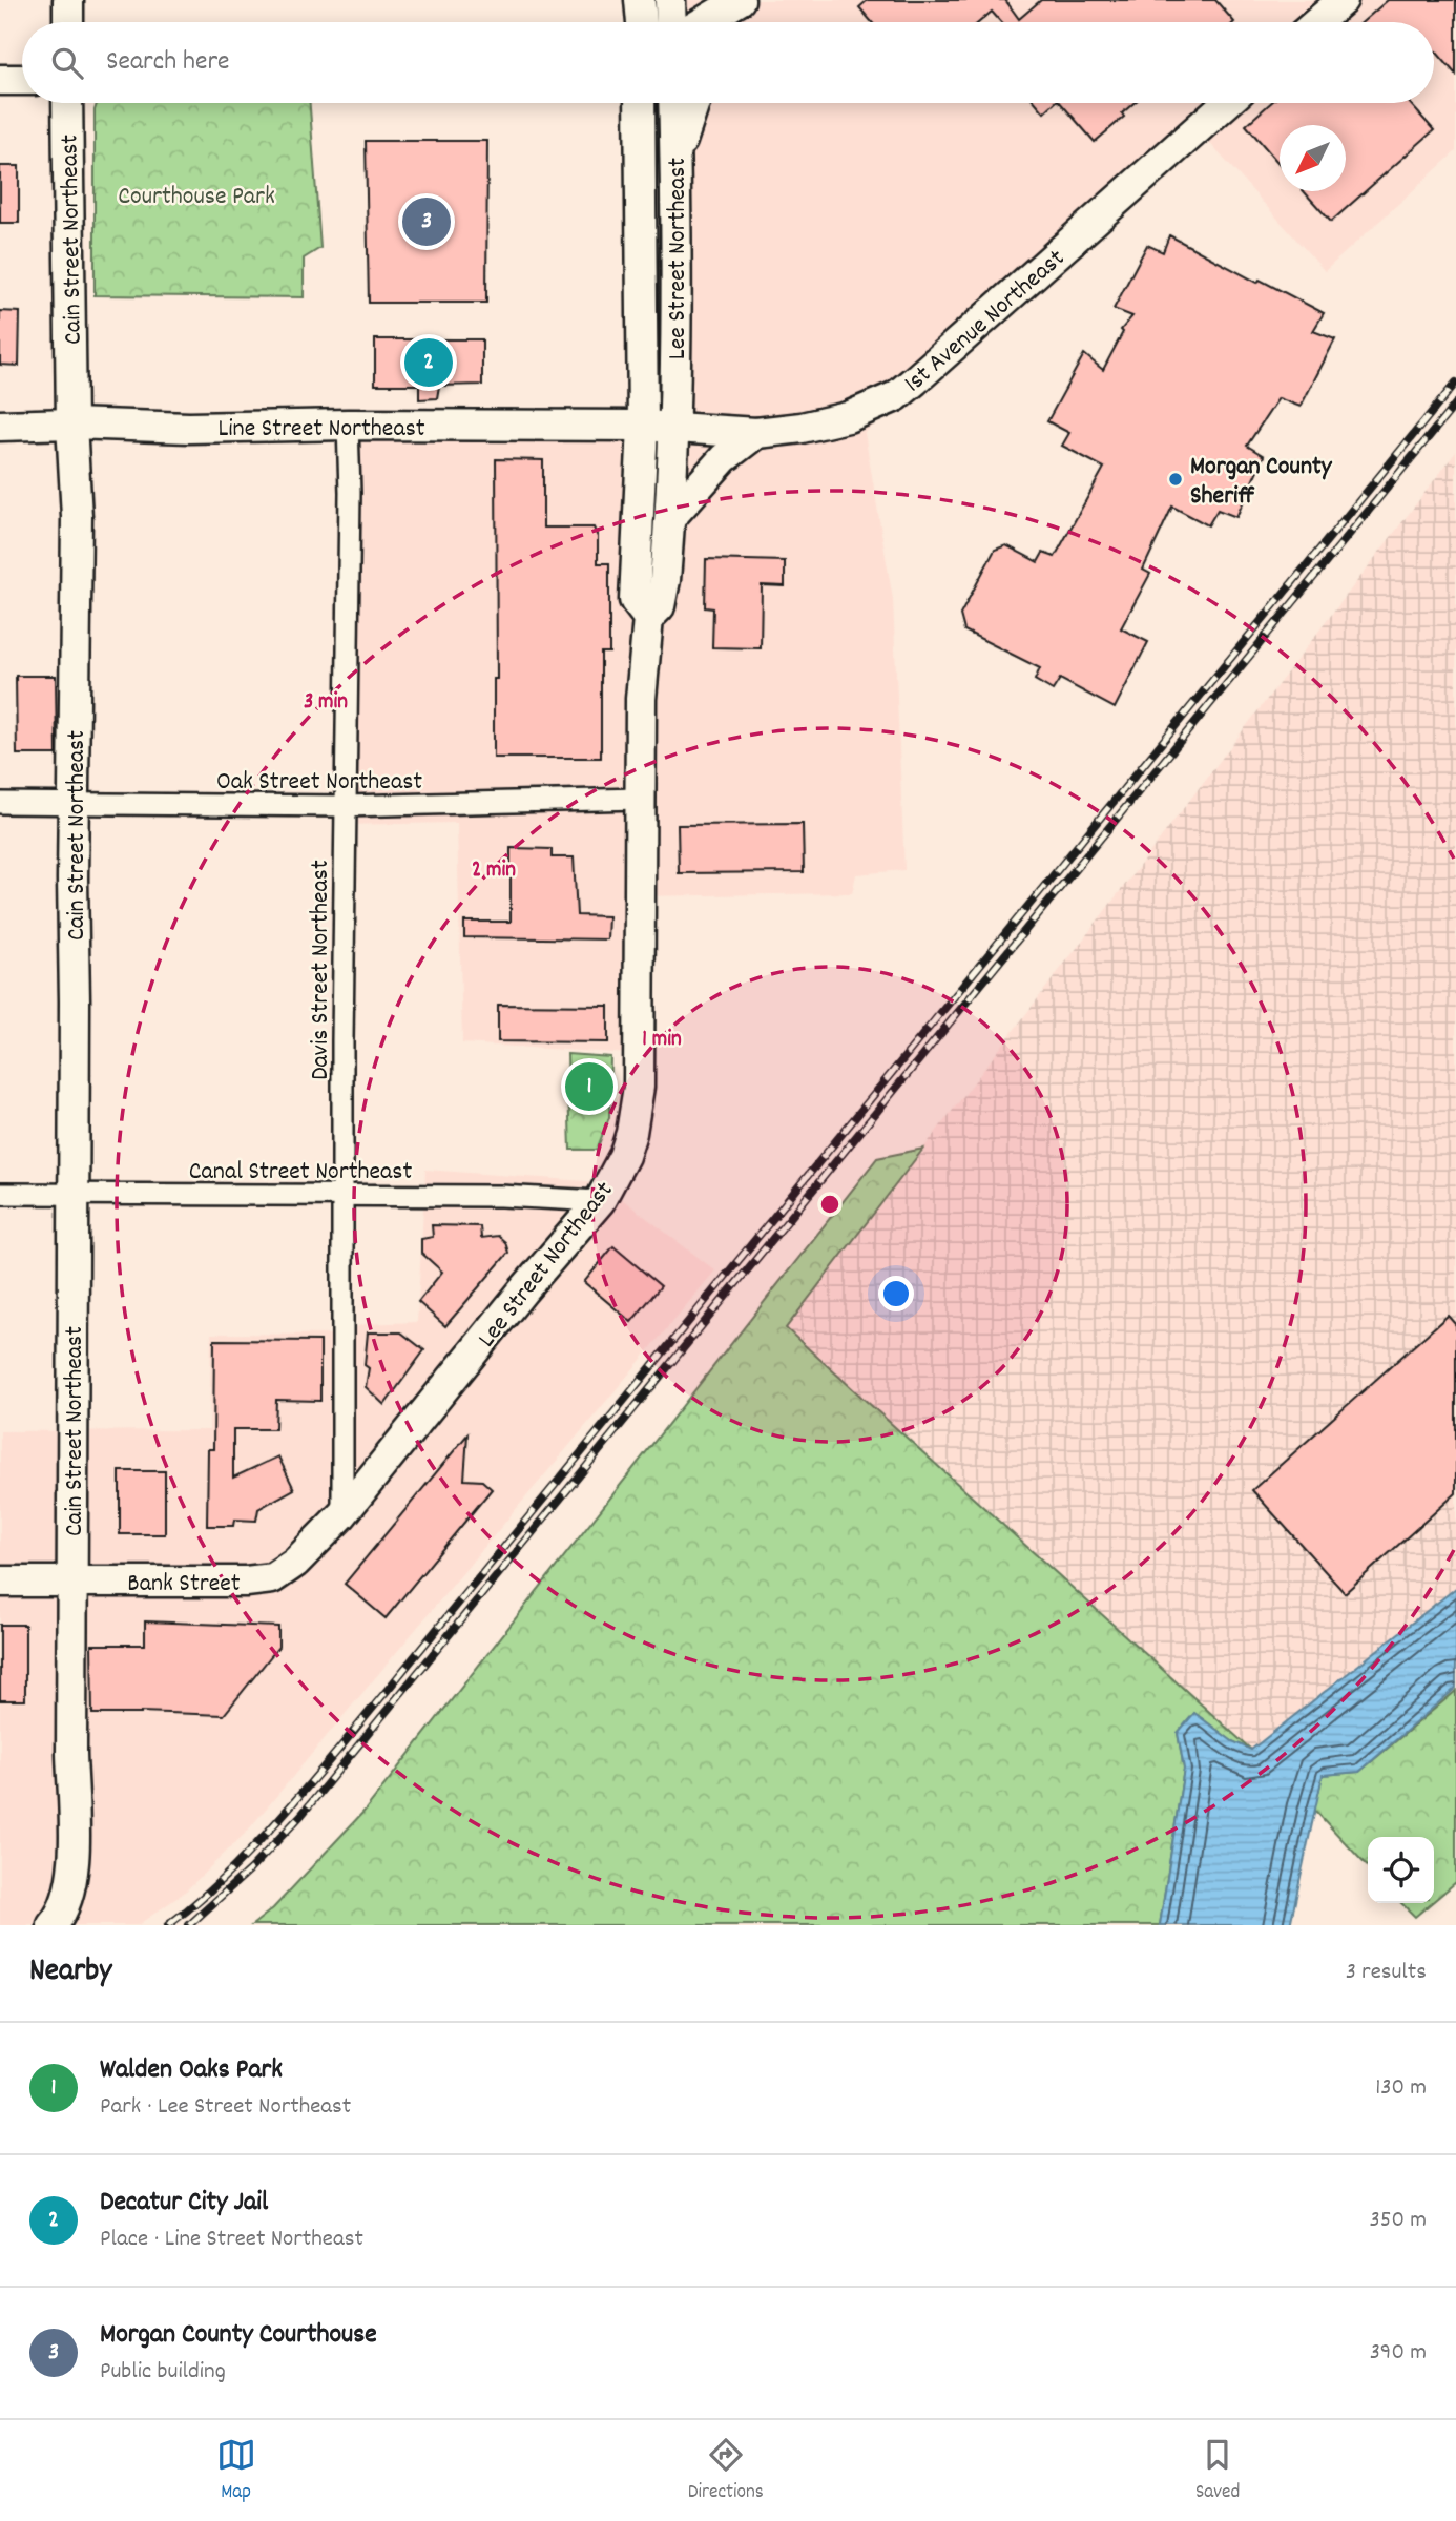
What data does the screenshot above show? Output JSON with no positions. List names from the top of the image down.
{
  "streets": {
    "street": [
      "Cain Street Northeast",
      "Lee Street Northeast",
      "1st Avenue Northeast",
      "Line Street Northeast",
      "Oak Street Northeast",
      "Davis Street Northeast",
      "Canal Street Northeast",
      "Bank Street"
    ]
  },
  "crossings": [
    ["Cain Street Northeast", "Line Street Northeast"],
    ["Cain Street Northeast", "Oak Street Northeast"],
    ["Cain Street Northeast", "Canal Street Northeast"],
    ["Cain Street Northeast", "Bank Street"],
    ["Lee Street Northeast", "1st Avenue Northeast"],
    ["Lee Street Northeast", "Line Street Northeast"],
    ["Lee Street Northeast", "Oak Street Northeast"],
    ["Lee Street Northeast", "Davis Street Northeast"],
    ["Lee Street Northeast", "Canal Street Northeast"],
    ["Lee Street Northeast", "Bank Street"],
    ["Line Street Northeast", "Davis Street Northeast"],
    ["Oak Street Northeast", "Davis Street Northeast"],
    ["Davis Street Northeast", "Canal Street Northeast"],
    ["Davis Street Northeast", "Bank Street"]
  ],
  "parks": ["Courthouse Park"],
  "places": ["Morgan County Sheriff"],
  "north": "bottom left",
  "page": {
    "search": "Search here",
    "pins": ["3", "2", "1"],
    "heading": ["Nearby", "3 results"],
    "list": [
      {
        "mark": "1",
        "name": "Walden Oaks Park",
        "note": "Park · Lee Street Northeast",
        "value": "130 m"
      },
      {
        "mark": "2",
        "name": "Decatur City Jail",
        "note": "Place · Line Street Northeast",
        "value": "350 m"
      },
      {
        "mark": "3",
        "name": "Morgan County Courthouse",
        "note": "Public building",
        "value": "390 m"
      }
    ],
    "nav": ["Map", "Directions", "Saved"]
  },
  "rings": ["3 min", "2 min", "1 min"]
}
